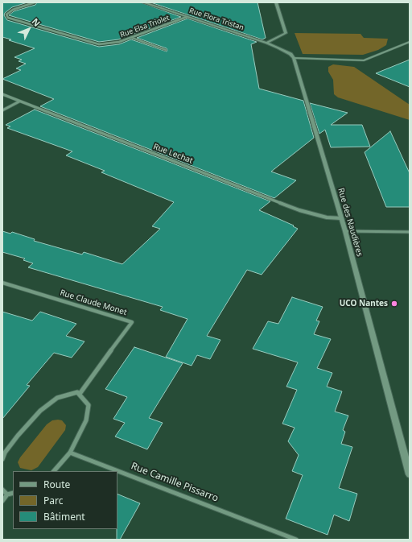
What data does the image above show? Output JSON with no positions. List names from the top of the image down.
{
  "streets": {
    "street": [
      "Rue Flora Tristan",
      "Rue Elsa Triolet",
      "Rue Lechat",
      "Rue des Naudières",
      "Rue Claude Monet",
      "Rue Camille Pissarro"
    ]
  },
  "crossings": [
    ["Rue Flora Tristan", "Rue Elsa Triolet"],
    ["Rue Lechat", "Rue des Naudières"]
  ],
  "places": ["UCO Nantes"],
  "legend": ["Route", "Parc", "Bâtiment"],
  "north": "top right"
}
